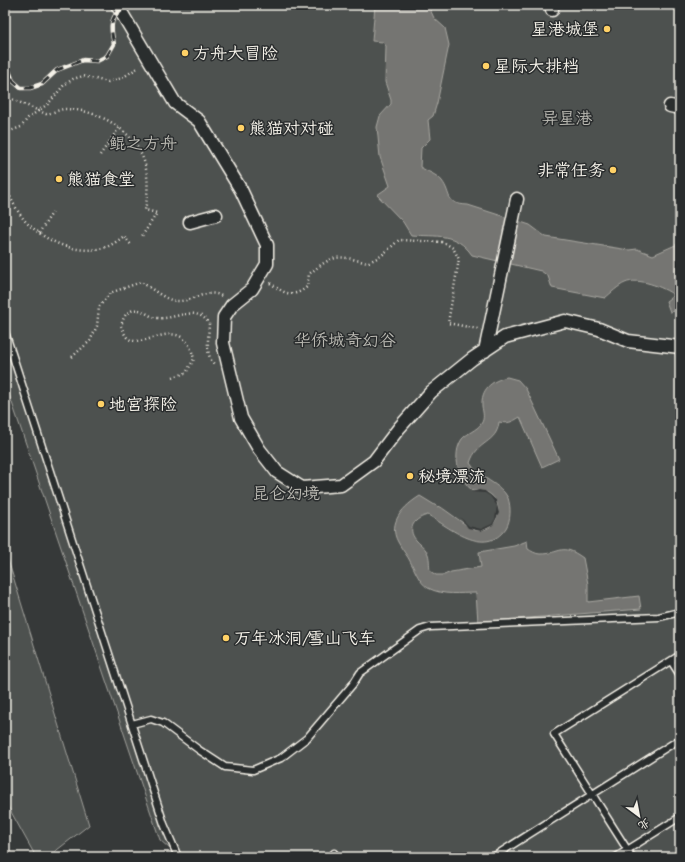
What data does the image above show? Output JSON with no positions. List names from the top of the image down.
{
  "parks": [
    "异星港",
    "鲲之方舟",
    "华侨城奇幻谷",
    "昆仑幻境"
  ],
  "places": [
    "星港城堡",
    "方舟大冒险",
    "星际大排档",
    "熊猫对对碰",
    "非常任务",
    "熊猫食堂",
    "地宫探险",
    "秘境漂流",
    "万年冰洞/雪山飞车"
  ],
  "north": "bottom right"
}
